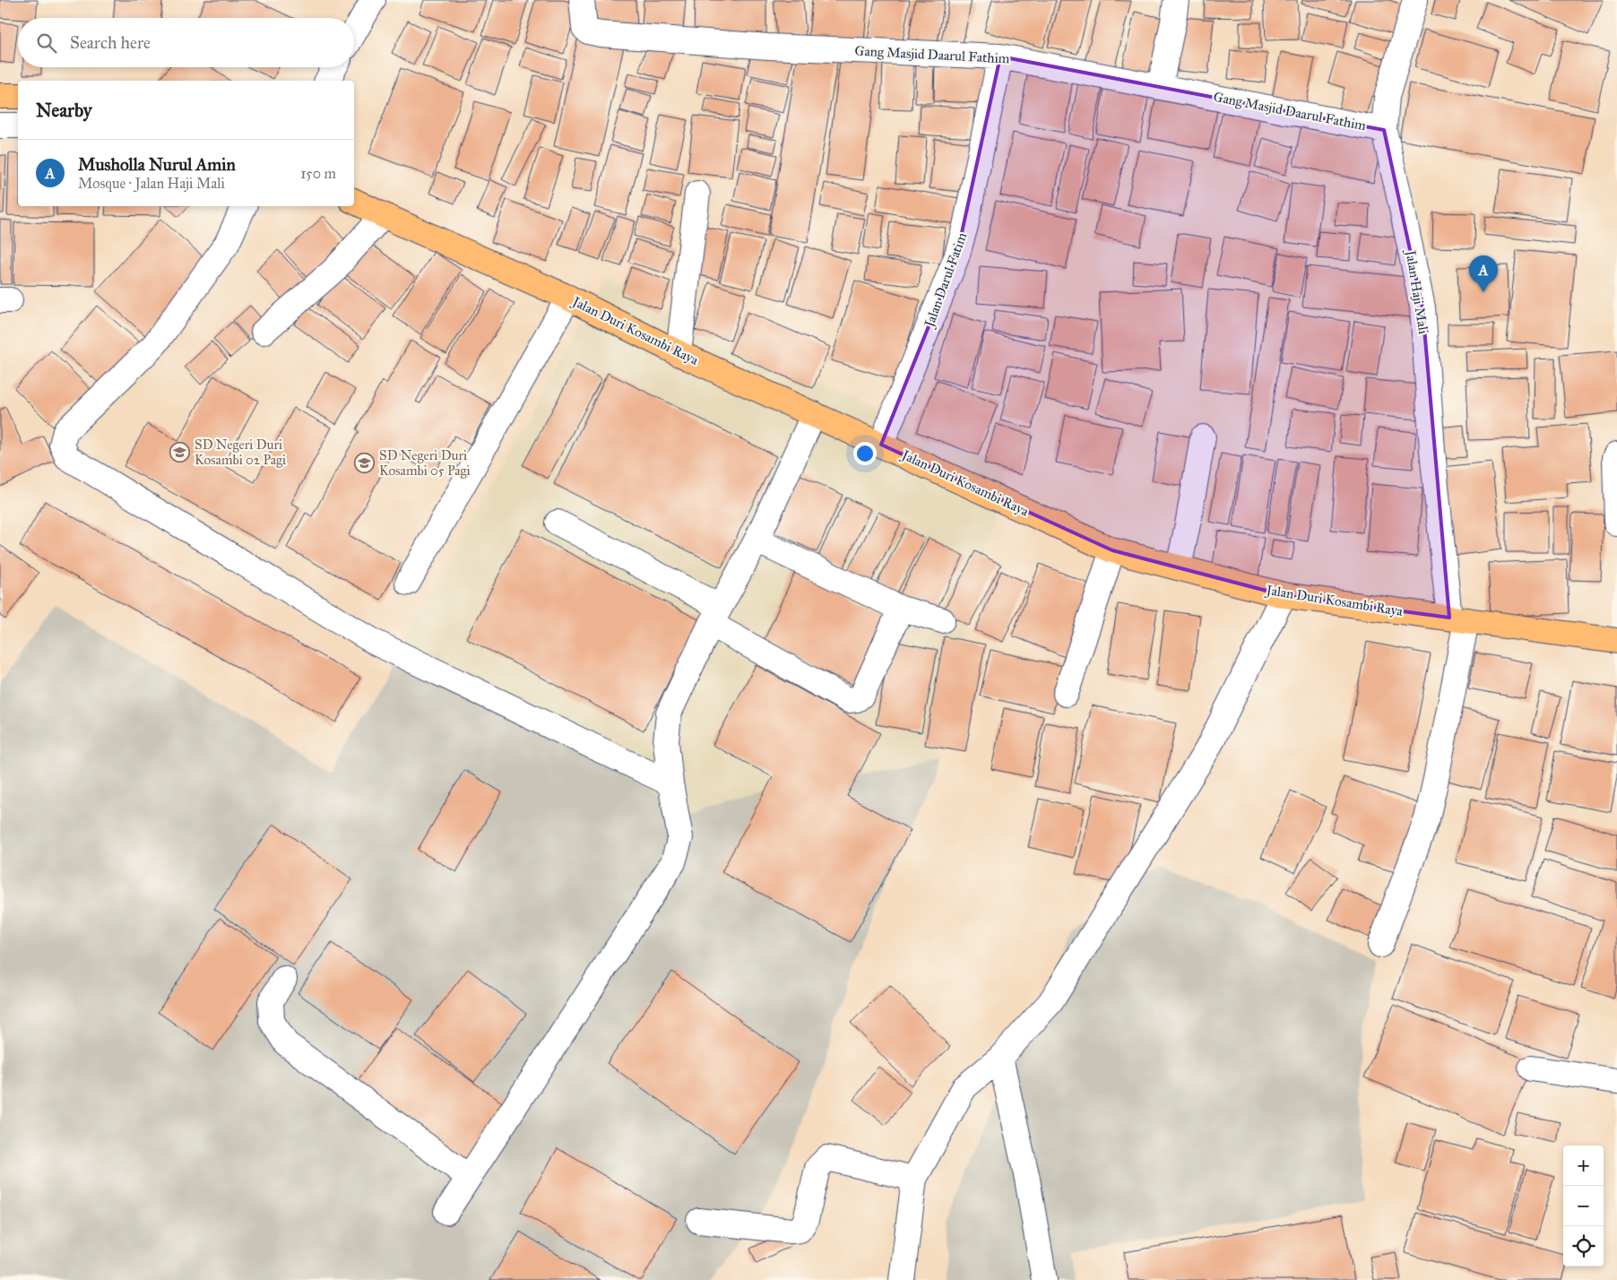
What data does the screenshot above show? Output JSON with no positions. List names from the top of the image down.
{
  "streets": {
    "main road": ["Jalan Duri Kosambi Raya"],
    "street": ["Gang Masjid Daarul Fathim", "Jalan Darul Fatim", "Jalan Haji Mali"]
  },
  "crossings": [
    ["Gang Masjid Daarul Fathim", "Jalan Darul Fatim"],
    ["Gang Masjid Daarul Fathim", "Jalan Haji Mali"],
    ["Jalan Darul Fatim", "Jalan Duri Kosambi Raya"],
    ["Jalan Haji Mali", "Jalan Duri Kosambi Raya"]
  ],
  "places": {
    "school or university": ["SD Negeri Duri Kosambi 02 Pagi", "SD Negeri Duri Kosambi 05 Pagi"]
  },
  "page": {
    "search": "Search here",
    "heading": "Nearby",
    "list": [
      {
        "mark": "A",
        "name": "Musholla Nurul Amin",
        "note": "Mosque · Jalan Haji Mali",
        "value": "150 m"
      }
    ],
    "pins": "A",
    "map_buttons": ["+", "−"]
  }
}
